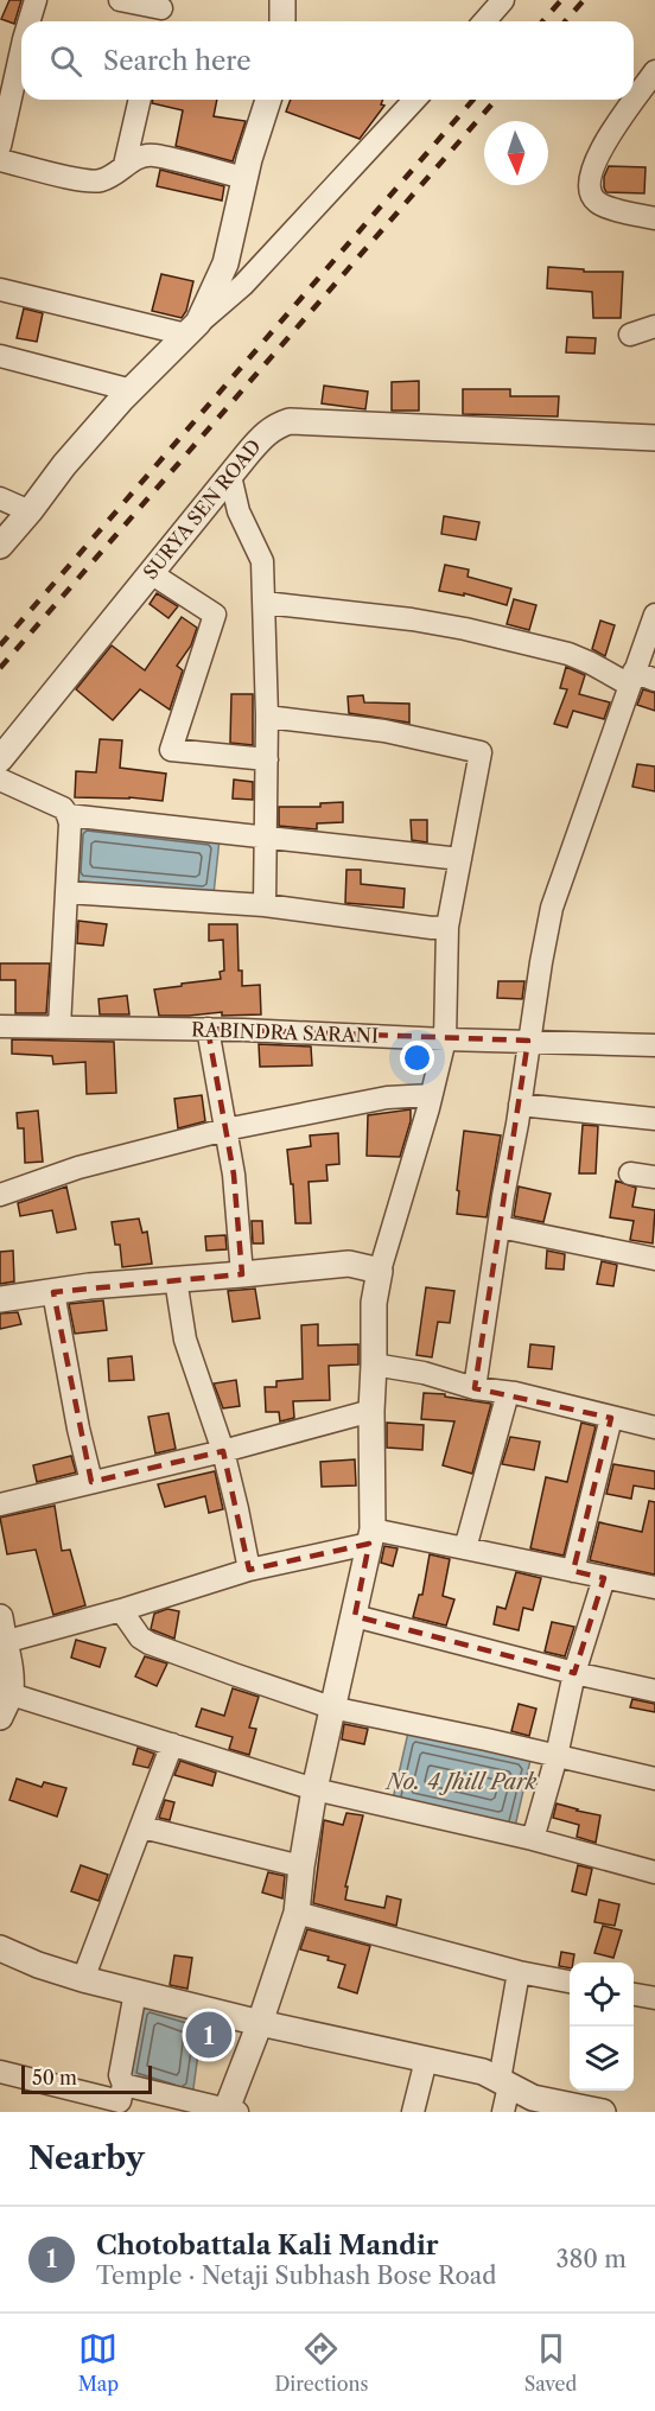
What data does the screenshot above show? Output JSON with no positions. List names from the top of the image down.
{
  "streets": {
    "street": ["SURYA SEN ROAD", "RABINDRA SARANI"]
  },
  "water": ["No. 4 Jhill Park"],
  "scale_bar": "50 m",
  "north": "bottom",
  "page": {
    "search": "Search here",
    "pins": "1",
    "scale": "50 m",
    "heading": "Nearby",
    "list": [
      {
        "mark": "1",
        "name": "Chotobattala Kali Mandir",
        "note": "Temple · Netaji Subhash Bose Road",
        "value": "380 m"
      }
    ],
    "nav": ["Map", "Directions", "Saved"]
  }
}
